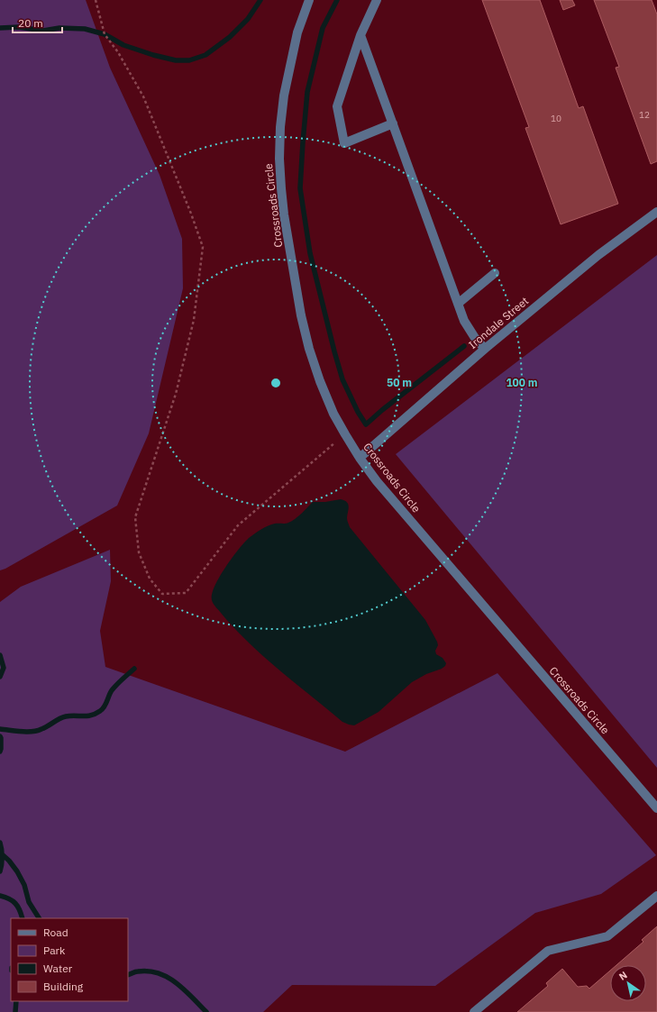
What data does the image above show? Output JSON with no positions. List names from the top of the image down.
{
  "streets": {
    "street": ["Crossroads Circle", "Irondale Street"]
  },
  "crossings": [
    ["Crossroads Circle", "Irondale Street"]
  ],
  "house_numbers": ["12", "10"],
  "legend": [
    "Road",
    "Park",
    "Water",
    "Building"
  ],
  "scale_bar": "20 m",
  "north": "top left",
  "rings": ["50 m", "100 m"]
}
